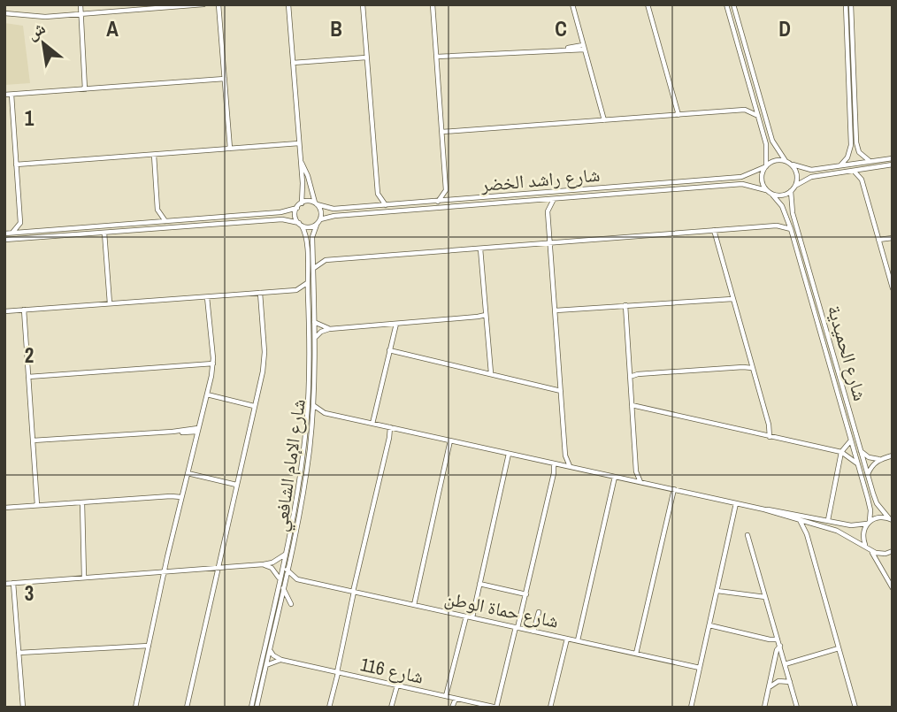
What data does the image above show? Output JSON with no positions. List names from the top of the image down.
{
  "streets": {
    "street": [
      "شارع راشد الخضر",
      "شارع الحميدية",
      "شارع الإمام الشافعي",
      "شارع حماة الوطن",
      "شارع 116"
    ]
  },
  "crossings": [
    ["شارع راشد الخضر", "شارع الحميدية"],
    ["شارع راشد الخضر", "شارع الإمام الشافعي"],
    ["شارع الإمام الشافعي", "شارع 116"]
  ],
  "north": "top left",
  "grid": {
    "columns": [
      "A",
      "B",
      "C",
      "D"
    ],
    "rows": ["1", "2", "3"]
  }
}
